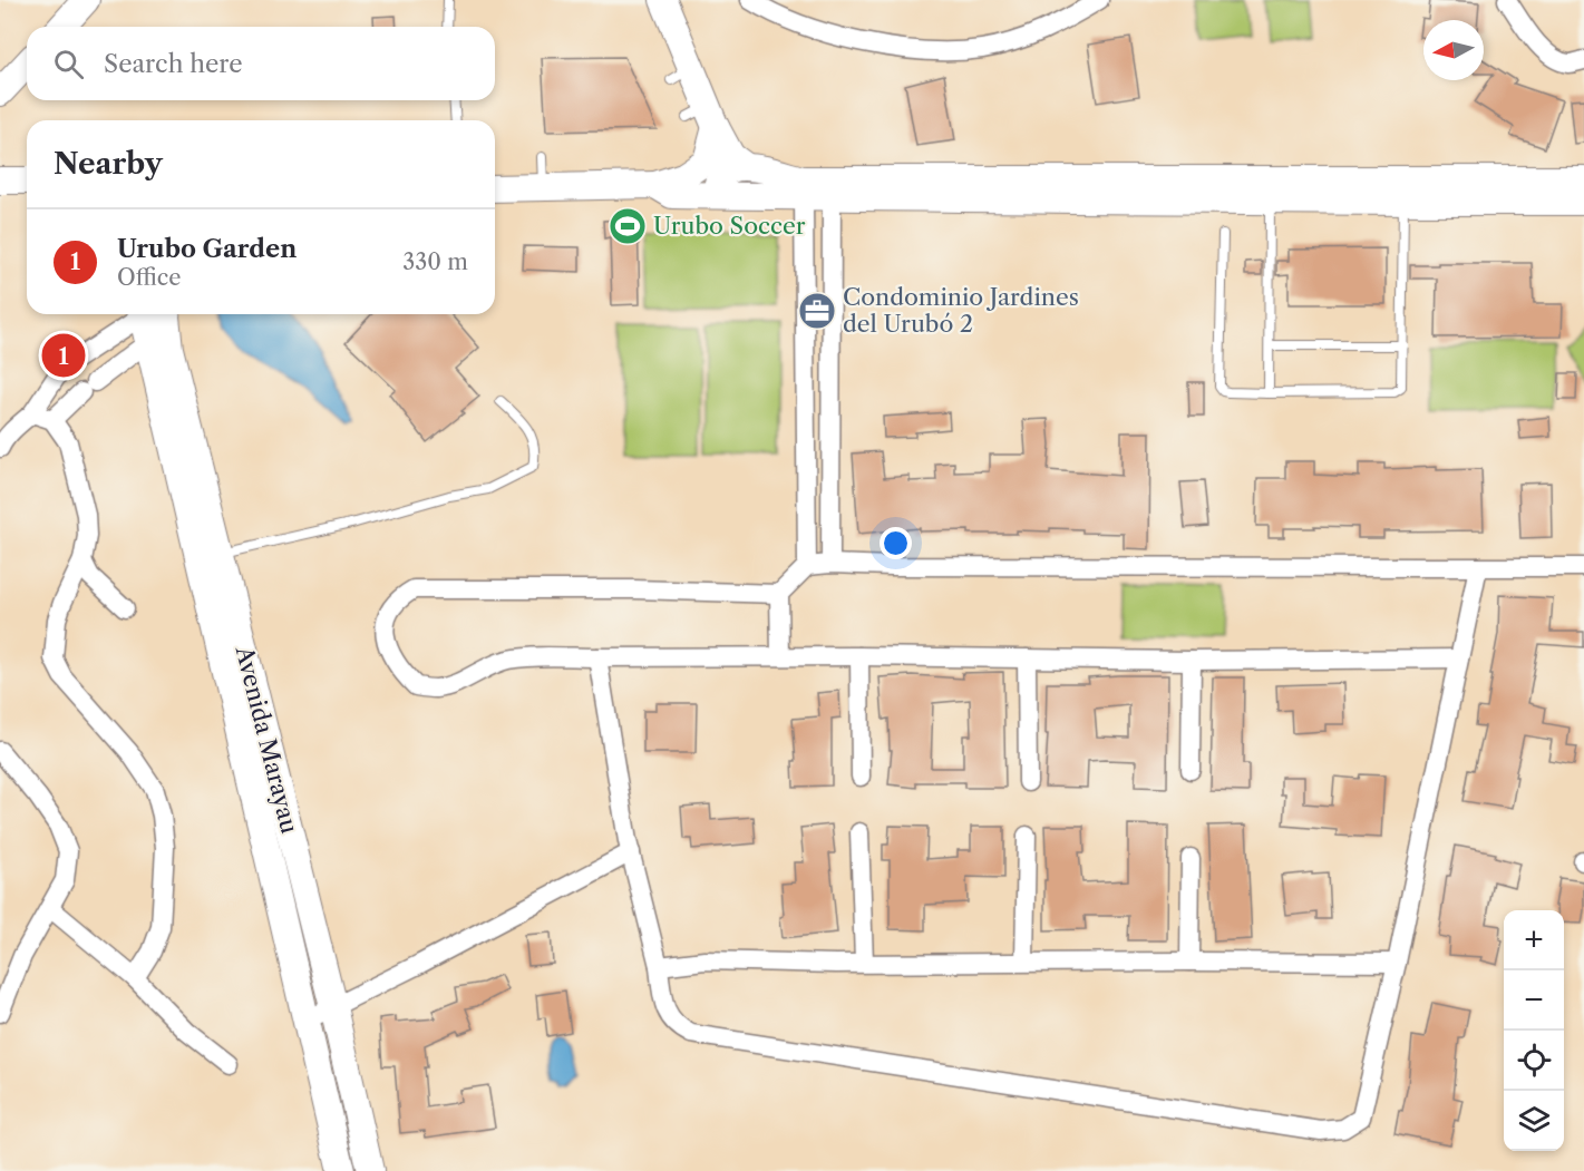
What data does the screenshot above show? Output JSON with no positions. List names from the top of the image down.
{
  "streets": {
    "main road": ["Avenida Marayau"]
  },
  "places": {
    "sports": ["Urubo Soccer"],
    "office": ["Condominio Jardines del Urubó 2"]
  },
  "north": "left",
  "page": {
    "search": "Search here",
    "heading": "Nearby",
    "list": [
      {
        "mark": "1",
        "name": "Urubo Garden",
        "note": "Office",
        "value": "330 m"
      }
    ],
    "pins": "1",
    "map_buttons": ["+", "−"]
  }
}
